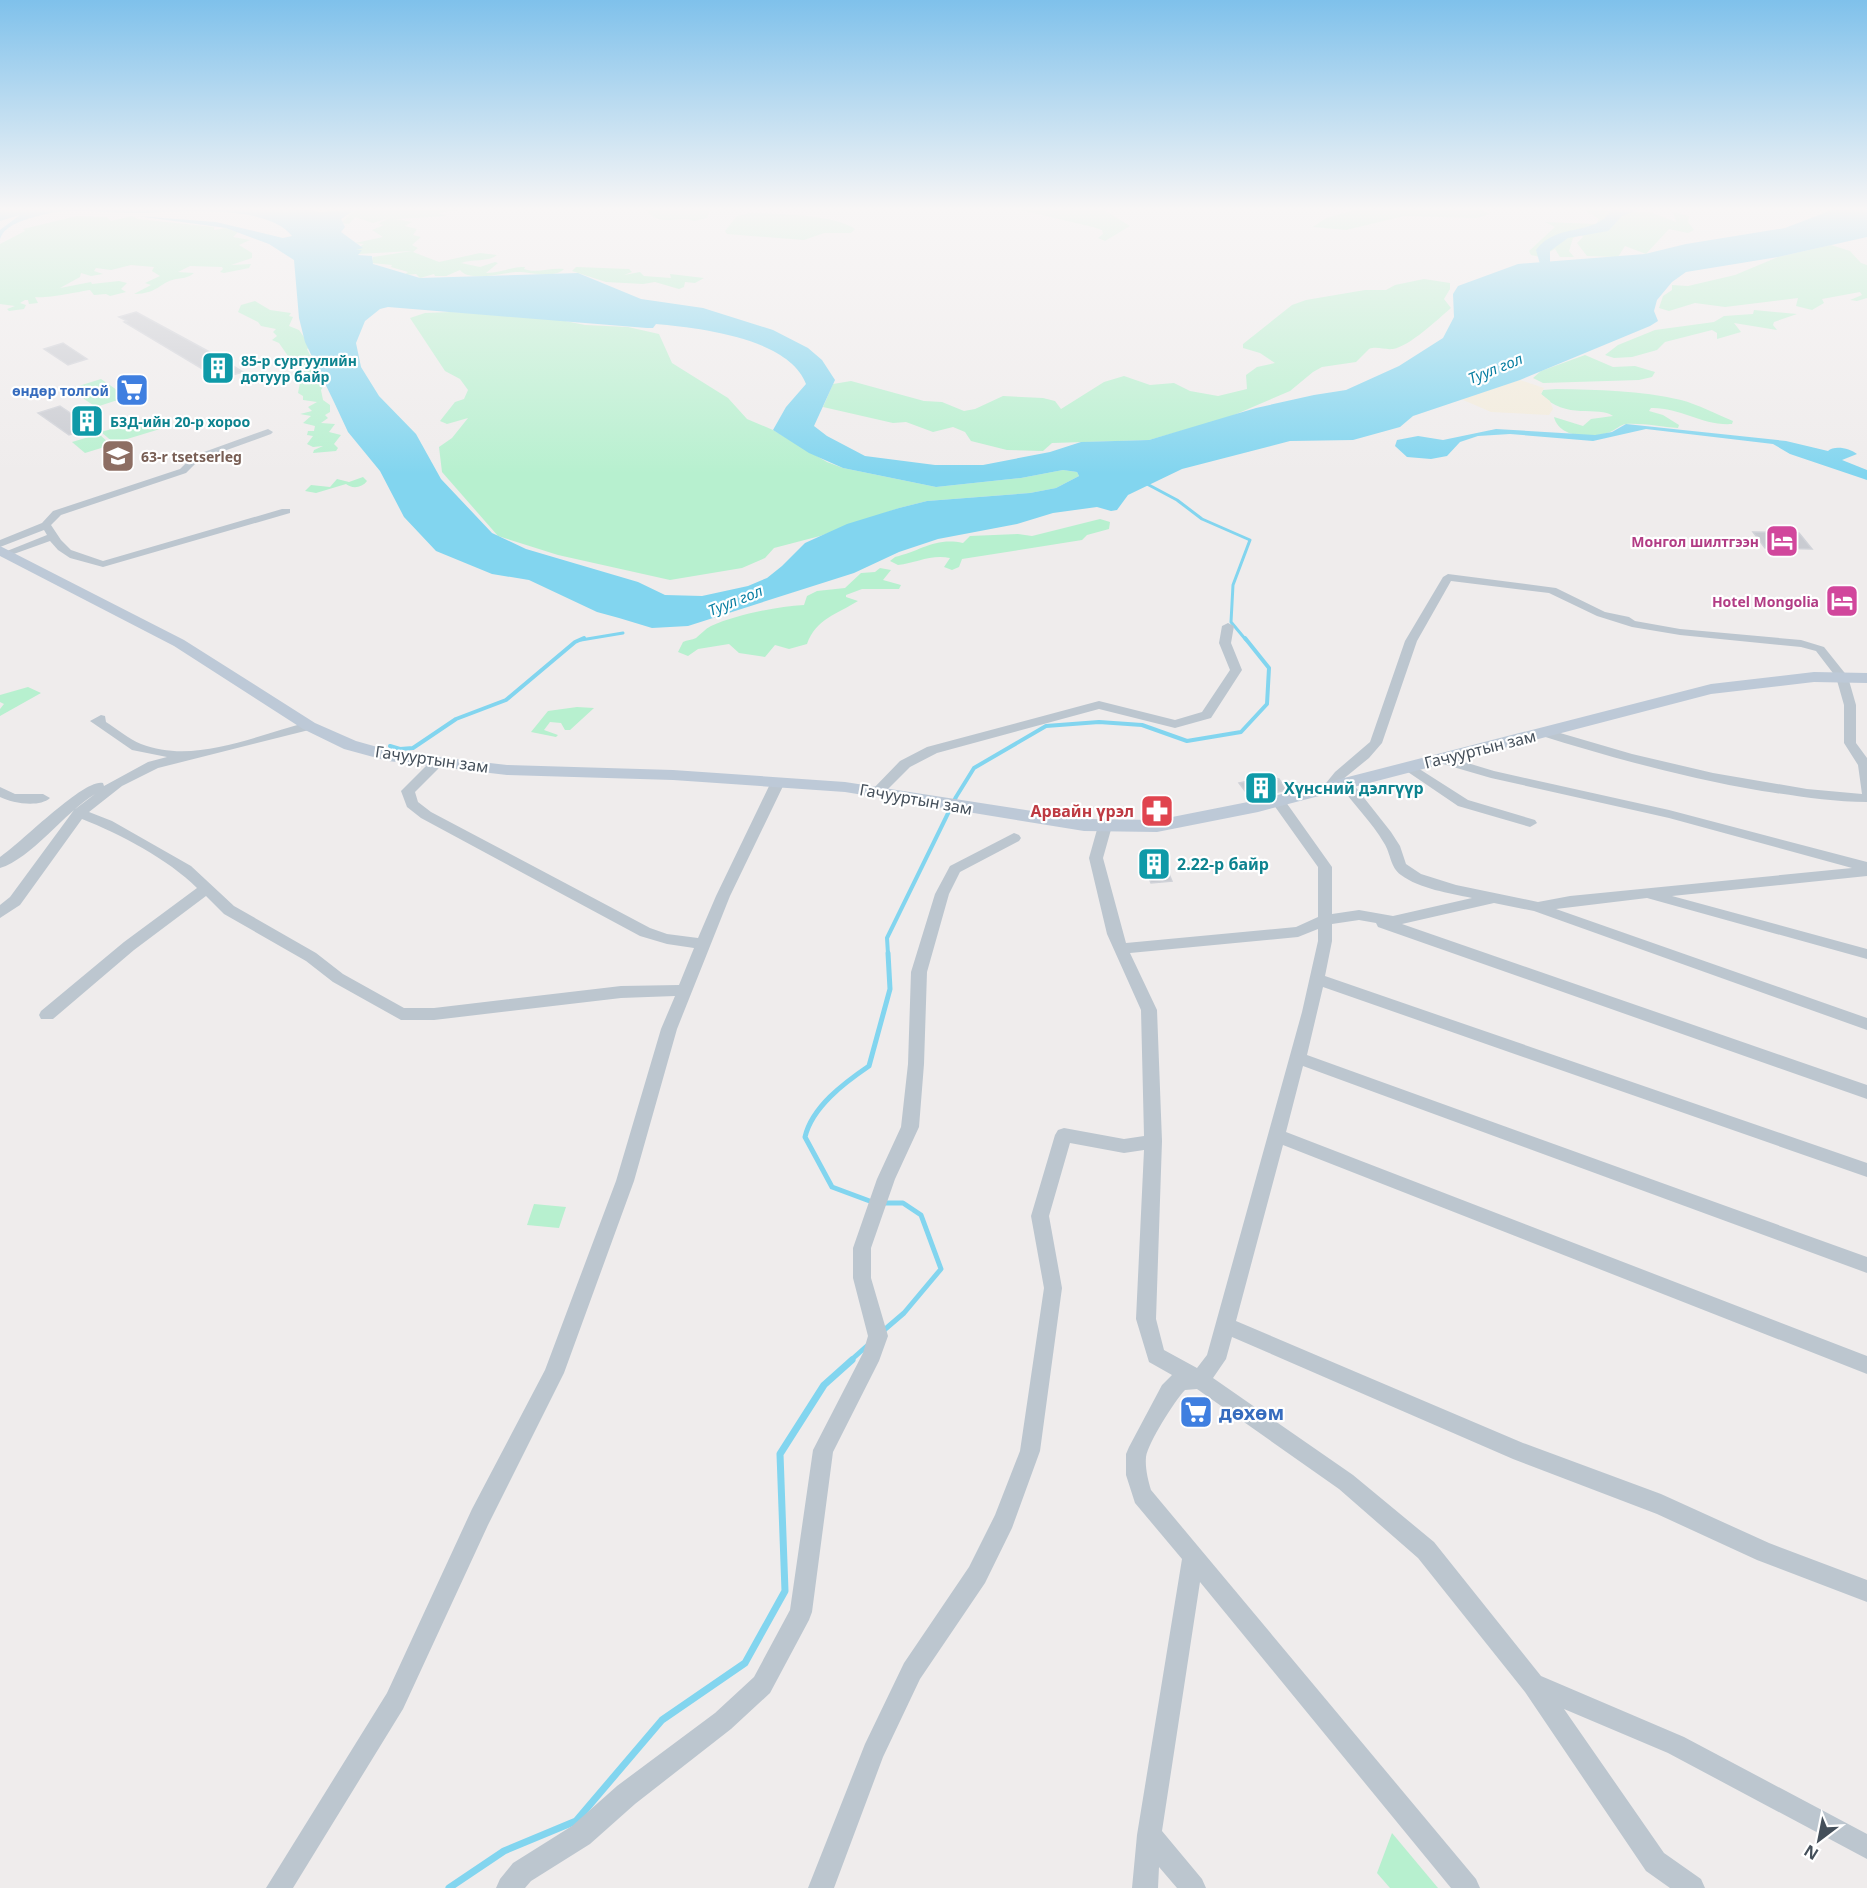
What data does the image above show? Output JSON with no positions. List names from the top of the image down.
{
  "streets": {
    "main road": ["Гачууртын зам"]
  },
  "water": ["Туул гол"],
  "places": {
    "building": [
      "85-р сургуулийн дотуур байр",
      "БЗД-ийн 20-р хороо",
      "Хүнсний дэлгүүр",
      "2.22-р байр"
    ],
    "supermarket": ["өндөр толгой", "дөхөм"],
    "school or university": ["63-r tsetserleg"],
    "hotel": ["Монгол шилтгээн", "Hotel Mongolia"],
    "pharmacy": ["Арвайн үрэл"]
  },
  "north": "bottom left"
}
